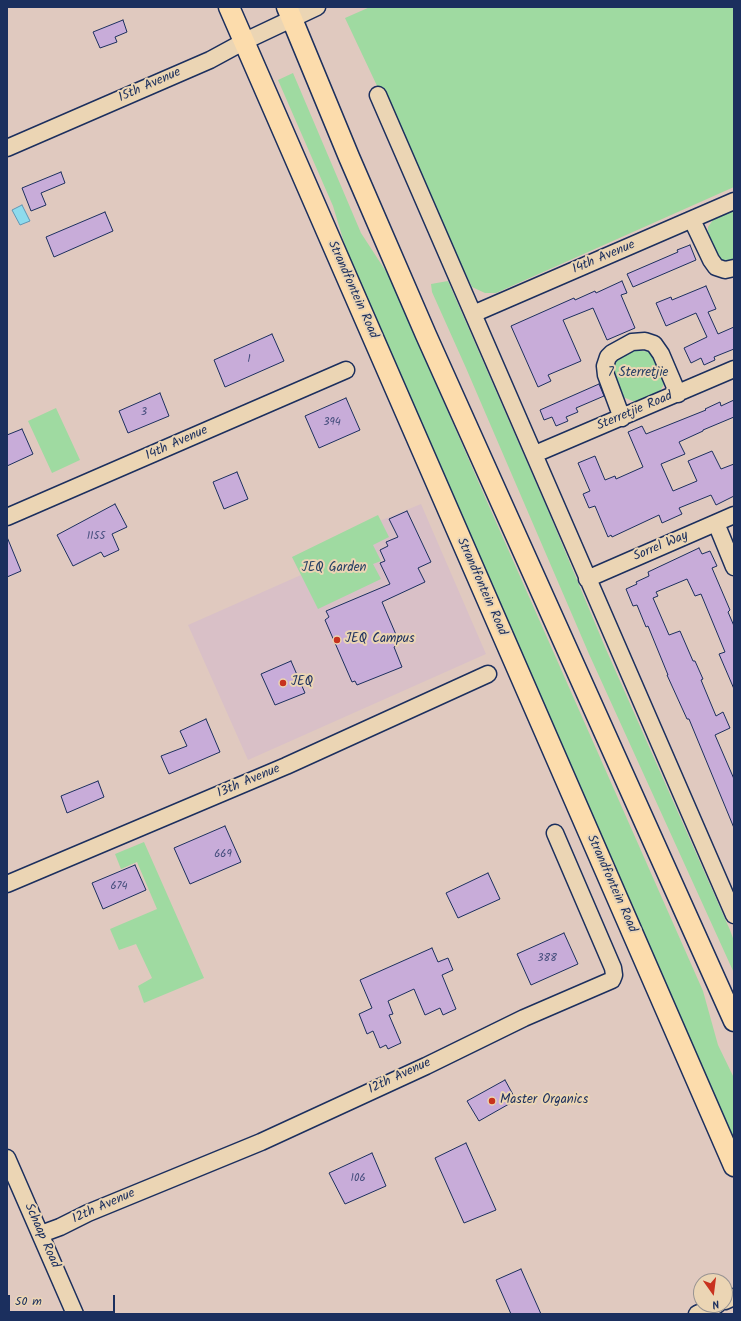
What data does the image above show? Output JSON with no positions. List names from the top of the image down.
{
  "streets": {
    "main road": ["Strandfontein Road"],
    "street": [
      "15th Avenue",
      "14th Avenue",
      "Sterretjie Road",
      "Sorrel Way",
      "13th Avenue",
      "12th Avenue",
      "Schaap Road"
    ]
  },
  "crossings": [
    ["15th Avenue", "Strandfontein Road"],
    ["12th Avenue", "Schaap Road"]
  ],
  "parks": ["7 Sterretjie", "JEQ Garden"],
  "places": ["JEQ Campus", "JEQ", "Master Organics"],
  "house_numbers": [
    "1",
    "3",
    "394",
    "1155",
    "669",
    "674",
    "388",
    "106"
  ],
  "scale_bar": "50 m",
  "north": "bottom"
}
